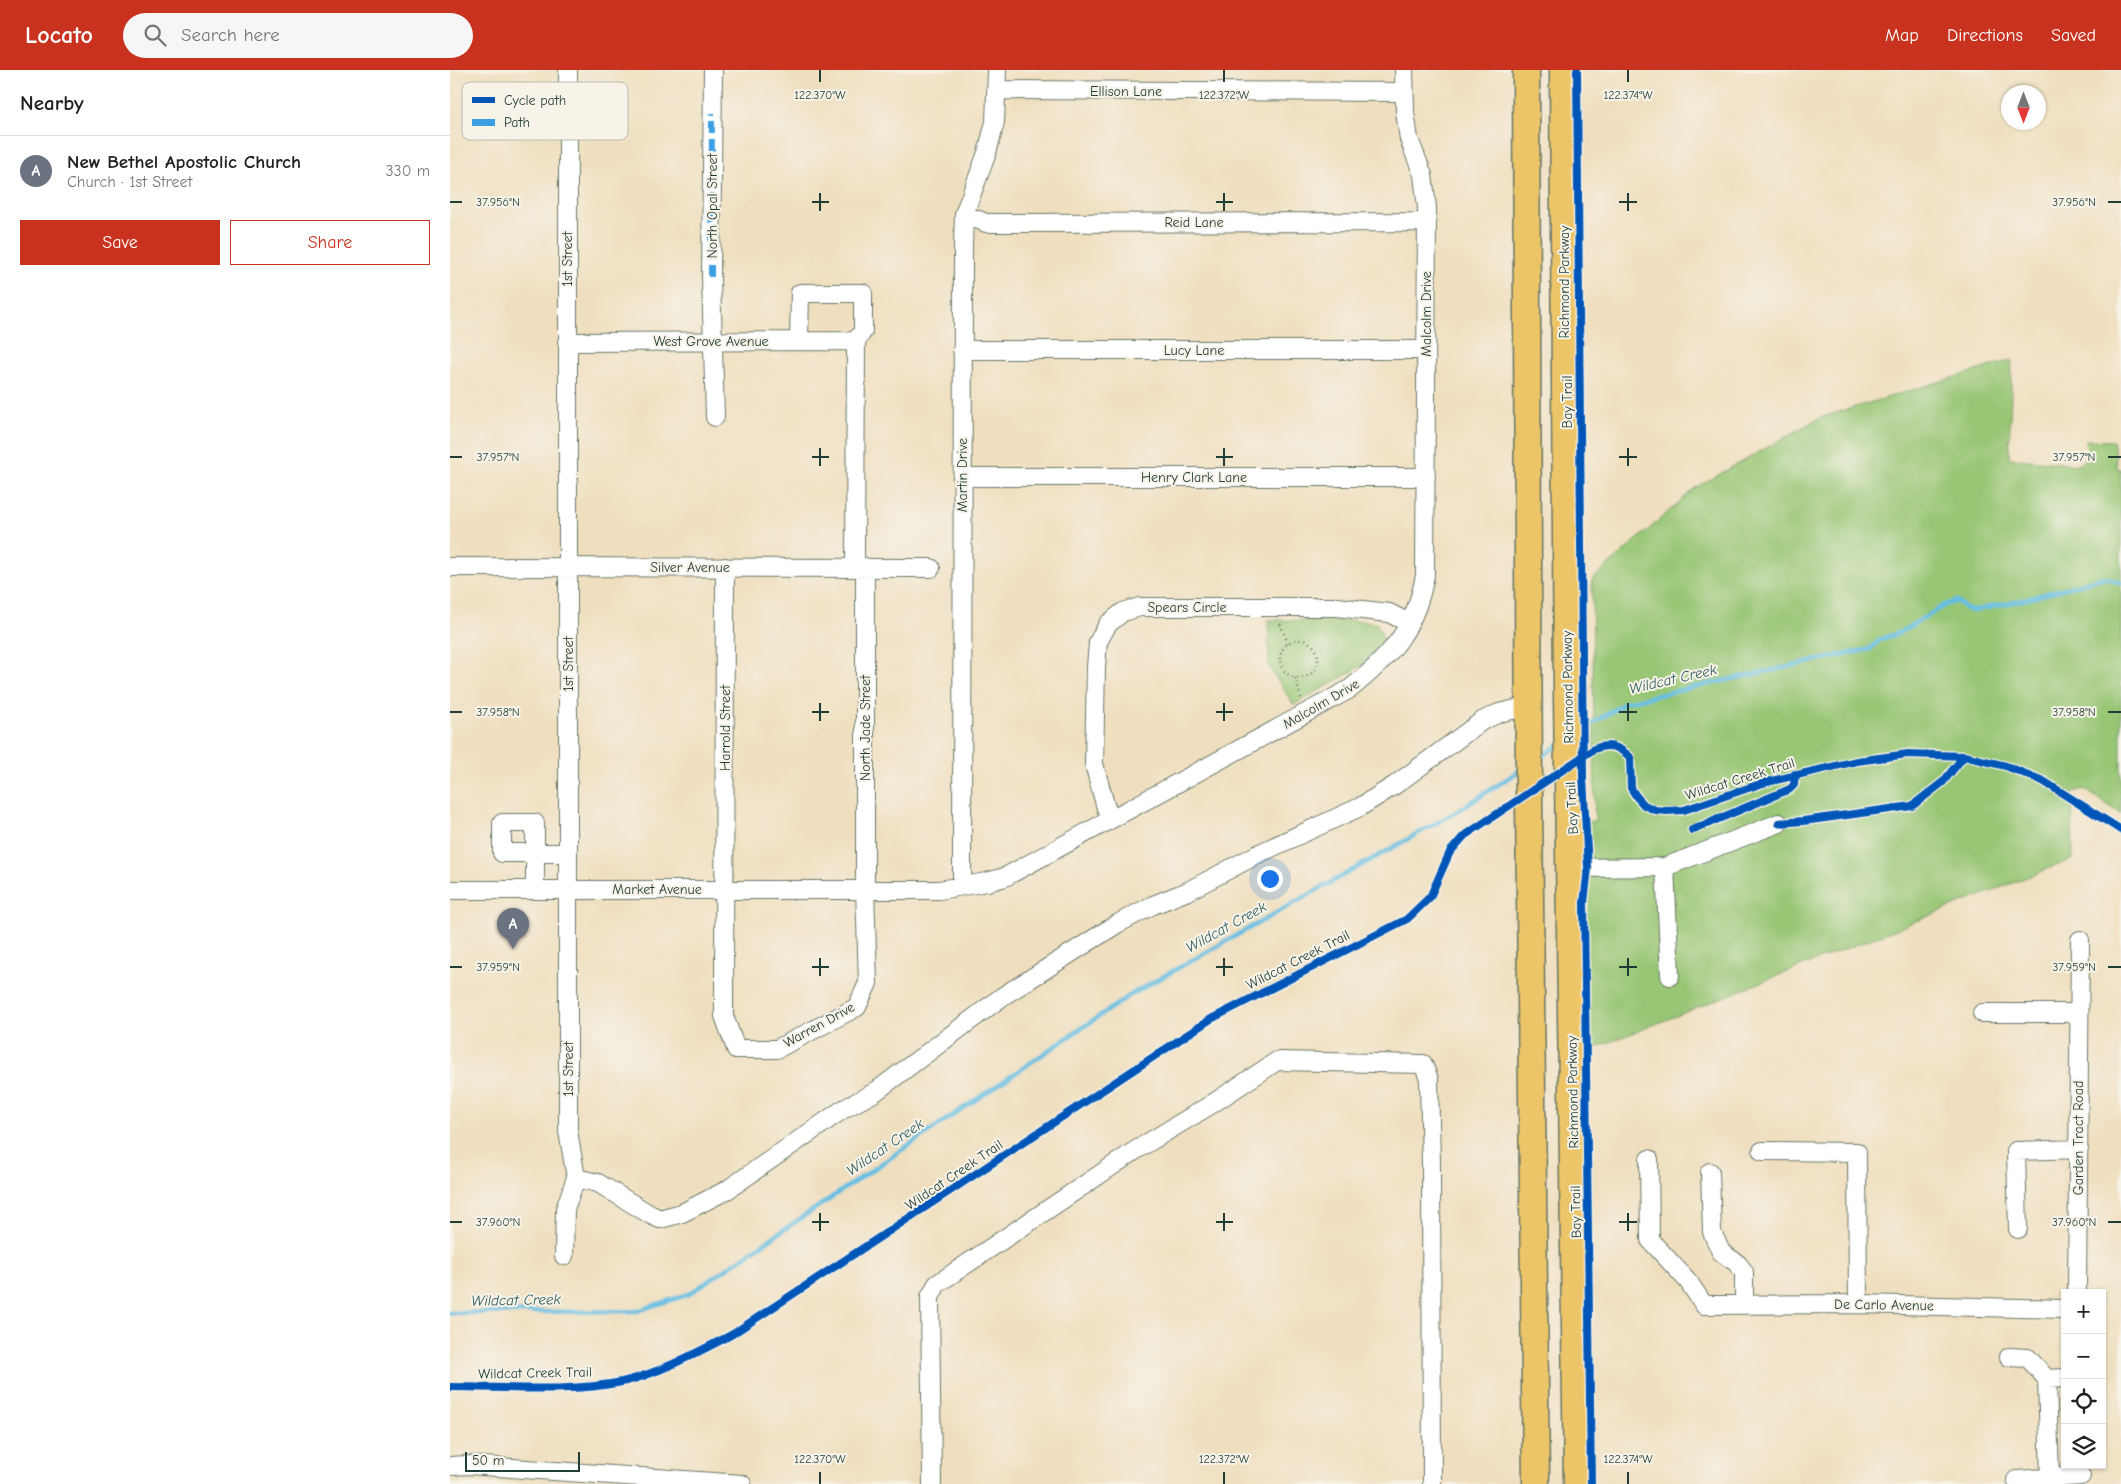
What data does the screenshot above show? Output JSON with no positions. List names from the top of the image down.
{
  "streets": {
    "highway": ["Richmond Parkway"],
    "street": [
      "Ellison Lane",
      "North Opal Street",
      "Reid Lane",
      "1st Street",
      "Malcolm Drive",
      "West Grove Avenue",
      "Lucy Lane",
      "Martin Drive",
      "Henry Clark Lane",
      "Silver Avenue",
      "Spears Circle",
      "Harrold Street",
      "North Jade Street",
      "Market Avenue",
      "Warren Drive",
      "Garden Tract Road",
      "De Carlo Avenue"
    ],
    "cycle path": ["Bay Trail", "Wildcat Creek Trail"]
  },
  "crossings": [
    ["Ellison Lane", "Malcolm Drive"],
    ["Ellison Lane", "Martin Drive"],
    ["North Opal Street", "West Grove Avenue"],
    ["Reid Lane", "Malcolm Drive"],
    ["Reid Lane", "Martin Drive"],
    ["1st Street", "West Grove Avenue"],
    ["1st Street", "Silver Avenue"],
    ["1st Street", "Market Avenue"],
    ["Malcolm Drive", "Lucy Lane"],
    ["Malcolm Drive", "Martin Drive"],
    ["Malcolm Drive", "Henry Clark Lane"],
    ["Malcolm Drive", "Spears Circle"],
    ["Malcolm Drive", "North Jade Street"],
    ["Malcolm Drive", "Market Avenue"],
    ["Malcolm Drive", "Warren Drive"],
    ["West Grove Avenue", "North Jade Street"],
    ["Lucy Lane", "Martin Drive"],
    ["Martin Drive", "Henry Clark Lane"],
    ["Silver Avenue", "Harrold Street"],
    ["Silver Avenue", "North Jade Street"],
    ["Harrold Street", "Market Avenue"],
    ["Harrold Street", "Warren Drive"],
    ["North Jade Street", "Market Avenue"],
    ["North Jade Street", "Warren Drive"],
    ["Market Avenue", "Warren Drive"]
  ],
  "water": ["Wildcat Creek"],
  "legend": ["Cycle path", "Path"],
  "scale_bar": "50 m",
  "north": "bottom",
  "page": {
    "header": "Locato",
    "search": "Search here",
    "nav": ["Map", "Directions", "Saved"],
    "heading": "Nearby",
    "list": [
      {
        "mark": "A",
        "name": "New Bethel Apostolic Church",
        "note": "Church · 1st Street",
        "value": "330 m"
      }
    ],
    "buttons": ["Save", "Share"],
    "pins": "A",
    "map_buttons": ["+", "−"],
    "scale": "50 m"
  },
  "coordinates": [
    "122.370°W",
    "122.372°W",
    "122.374°W",
    "37.956°N",
    "37.957°N",
    "37.958°N",
    "37.959°N",
    "37.960°N"
  ]
}
